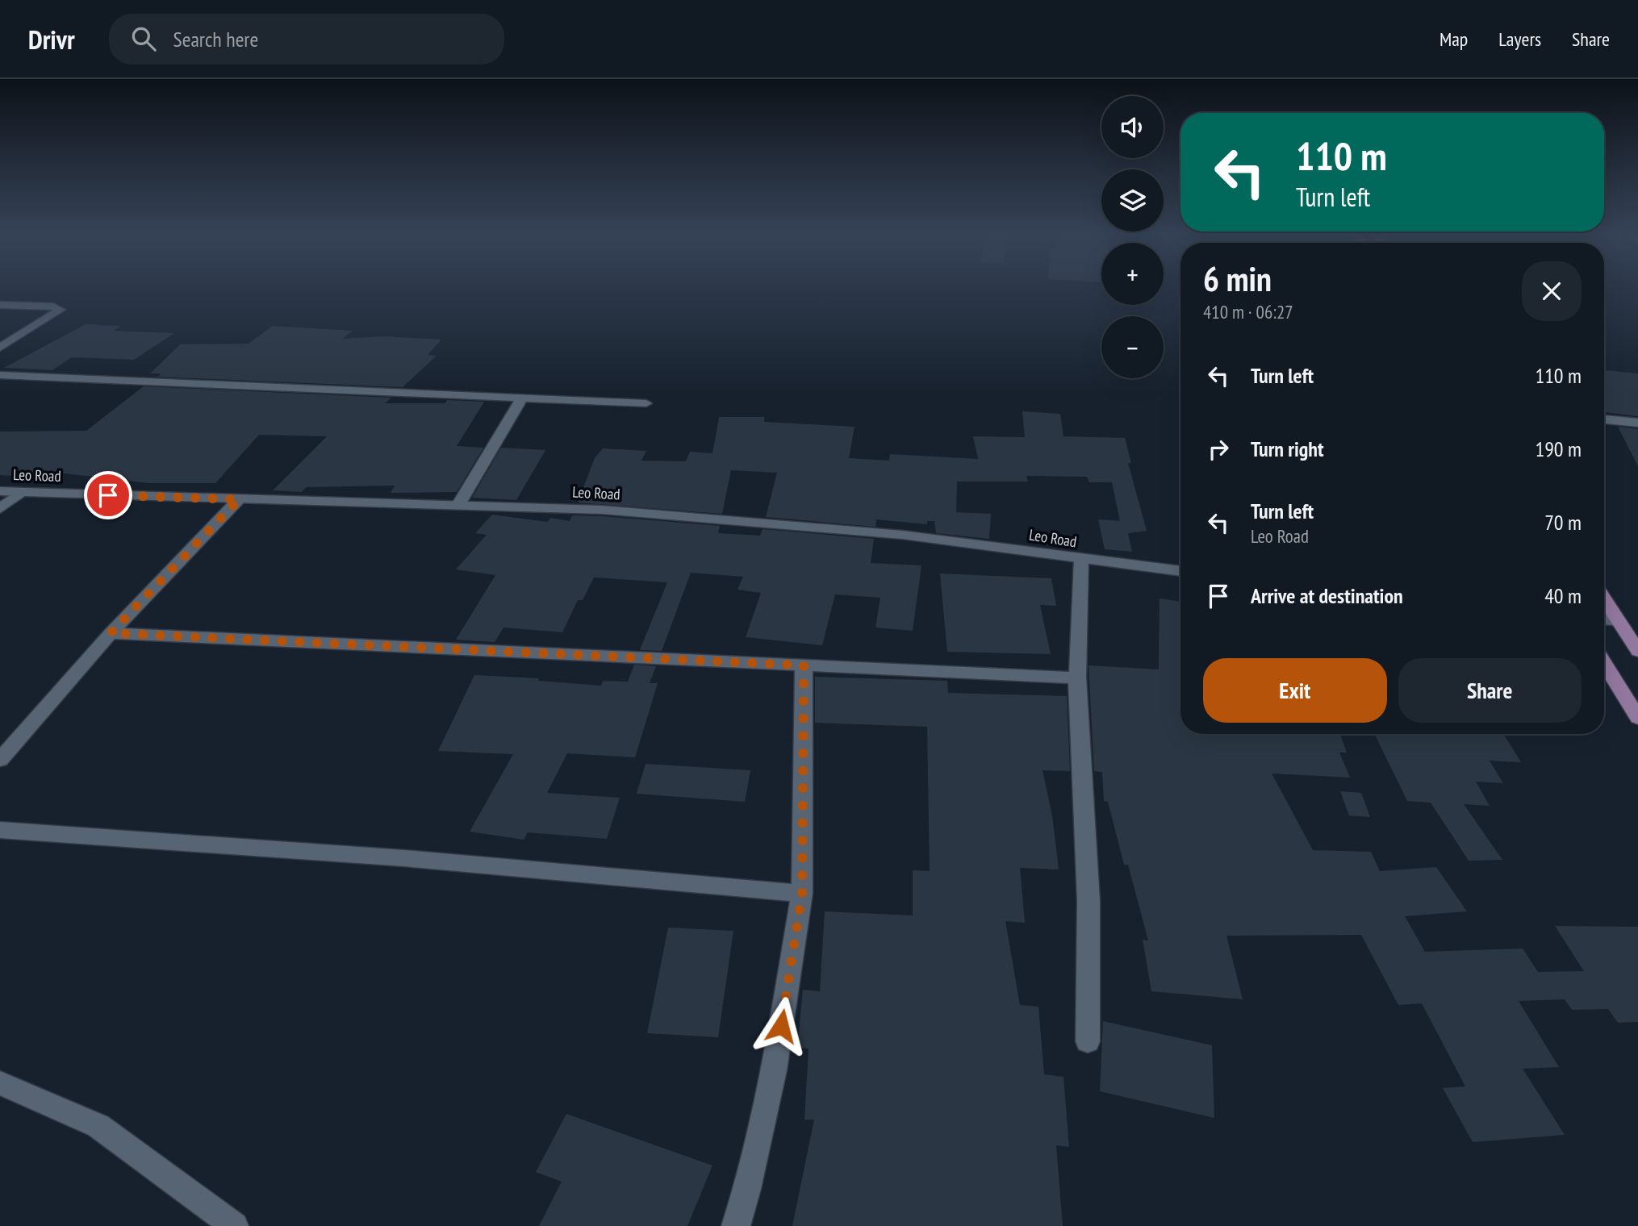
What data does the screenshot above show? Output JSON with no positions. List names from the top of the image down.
{
  "streets": {
    "street": ["Leo Road"]
  },
  "page": {
    "header": "Drivr",
    "search": "Search here",
    "nav": ["Map", "Layers", "Share"],
    "map_buttons": ["+", "−"],
    "turn": ["110 m", "Turn left"],
    "heading": ["6 min", "410 m · 06:27"],
    "list": [
      {
        "name": "Turn left",
        "value": "110 m"
      },
      {
        "name": "Turn right",
        "value": "190 m"
      },
      {
        "name": "Turn left",
        "note": "Leo Road",
        "value": "70 m"
      },
      {
        "name": "Arrive at destination",
        "value": "40 m"
      }
    ],
    "buttons": ["Exit", "Share"]
  }
}
